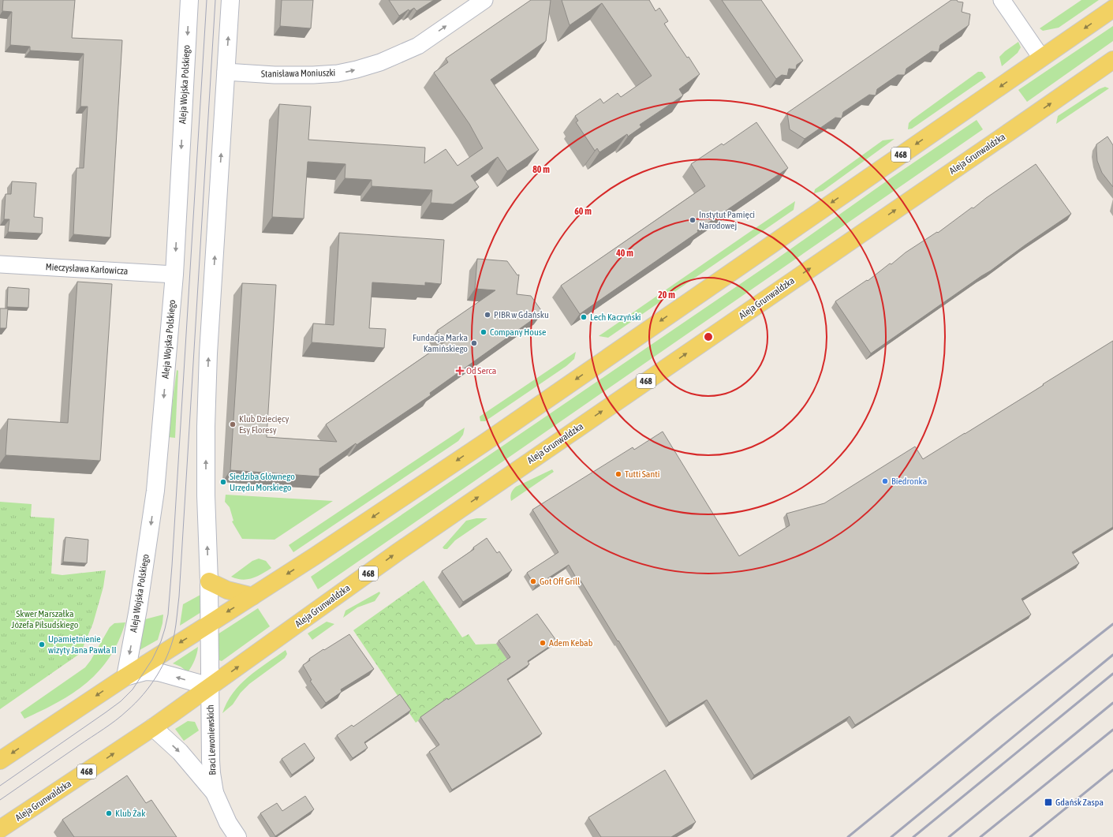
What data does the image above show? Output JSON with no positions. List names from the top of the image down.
{
  "streets": {
    "main road": ["Aleja Grunwaldzka", "468"],
    "street": [
      "Stanisława Moniuszki",
      "Aleja Wojska Polskiego",
      "Mieczysława Karłowicza",
      "Braci Lewoniewskich"
    ]
  },
  "crossings": [
    ["Aleja Wojska Polskiego", "468"],
    ["Aleja Wojska Polskiego", "Mieczysława Karłowicza"],
    ["Aleja Grunwaldzka", "Braci Lewoniewskich"],
    ["468", "Braci Lewoniewskich"]
  ],
  "one_way": ["Stanisława Moniuszki"],
  "parks": ["Skwer Marszałka Józefa Piłsudskiego"],
  "places": {
    "other": [
      "Instytut Pamięci Narodowej",
      "PIBR w Gdańsku",
      "Lech Kaczyński",
      "Company House",
      "Fundacja Marka Kamińskiego",
      "Klub Dziecięcy Esy Floresy",
      "Tutti Santi",
      "Biedronka",
      "Siedziba Głównego Urzędu Morskiego",
      "Got Off Grill",
      "Adem Kebab",
      "Upamiętnienie wizyty Jana Pawła II",
      "Klub Żak"
    ],
    "health": ["Od Serca"],
    "transit": ["Gdańsk Zaspa"]
  },
  "rings": [
    "80 m",
    "60 m",
    "40 m",
    "20 m"
  ]
}
